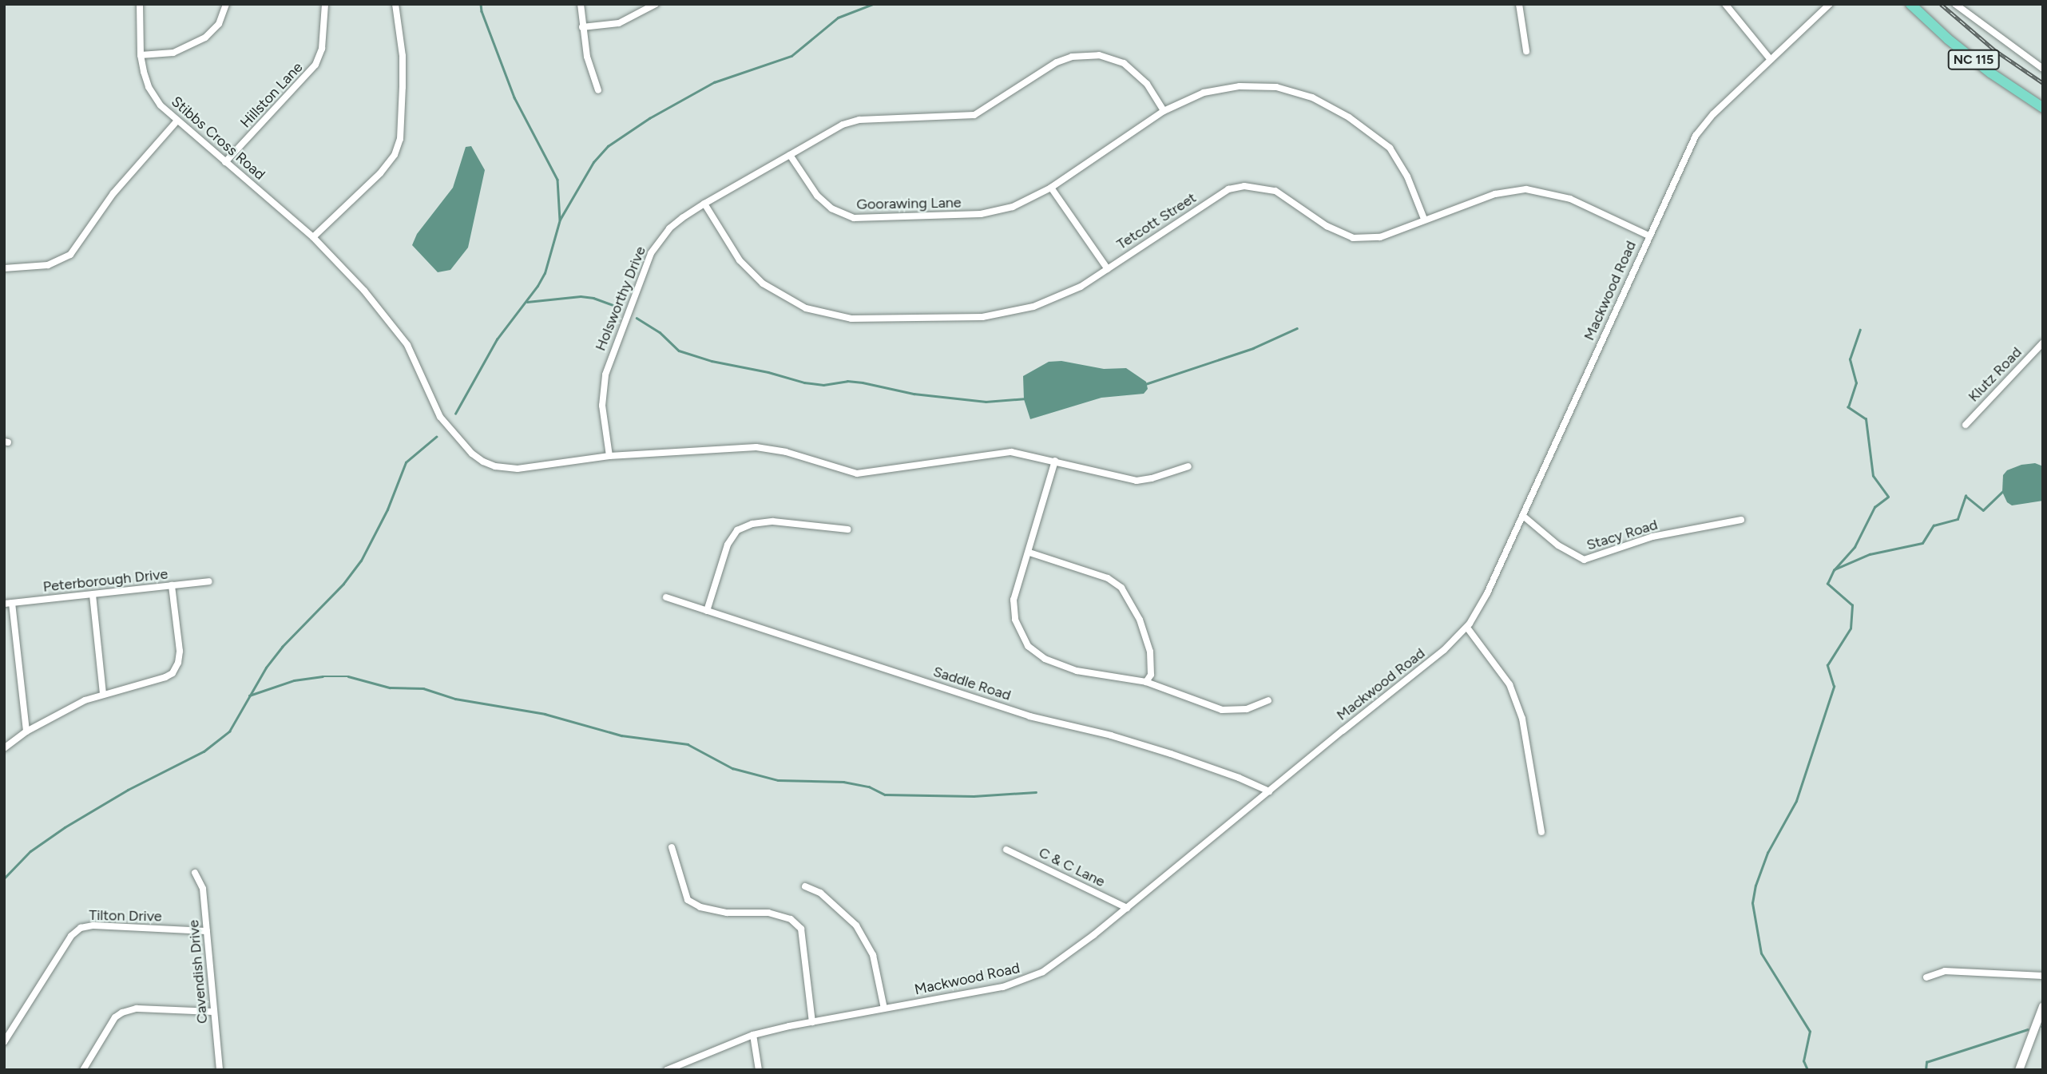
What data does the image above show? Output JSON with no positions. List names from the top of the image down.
{
  "streets": {
    "main road": ["NC 115"],
    "street": [
      "Hillston Lane",
      "Stibbs Cross Road",
      "Goorawing Lane",
      "Tetcott Street",
      "Mackwood Road",
      "Holsworthy Drive",
      "Klutz Road",
      "Stacy Road",
      "Peterborough Drive",
      "Saddle Road",
      "C & C Lane",
      "Tilton Drive",
      "Cavendish Drive"
    ]
  },
  "crossings": [
    ["Hillston Lane", "Stibbs Cross Road"],
    ["Stibbs Cross Road", "Holsworthy Drive"],
    ["Goorawing Lane", "Tetcott Street"],
    ["Goorawing Lane", "Holsworthy Drive"],
    ["Tetcott Street", "Mackwood Road"],
    ["Tetcott Street", "Holsworthy Drive"],
    ["Mackwood Road", "Stacy Road"],
    ["Mackwood Road", "Saddle Road"],
    ["Mackwood Road", "C & C Lane"],
    ["Tilton Drive", "Cavendish Drive"]
  ]
}
